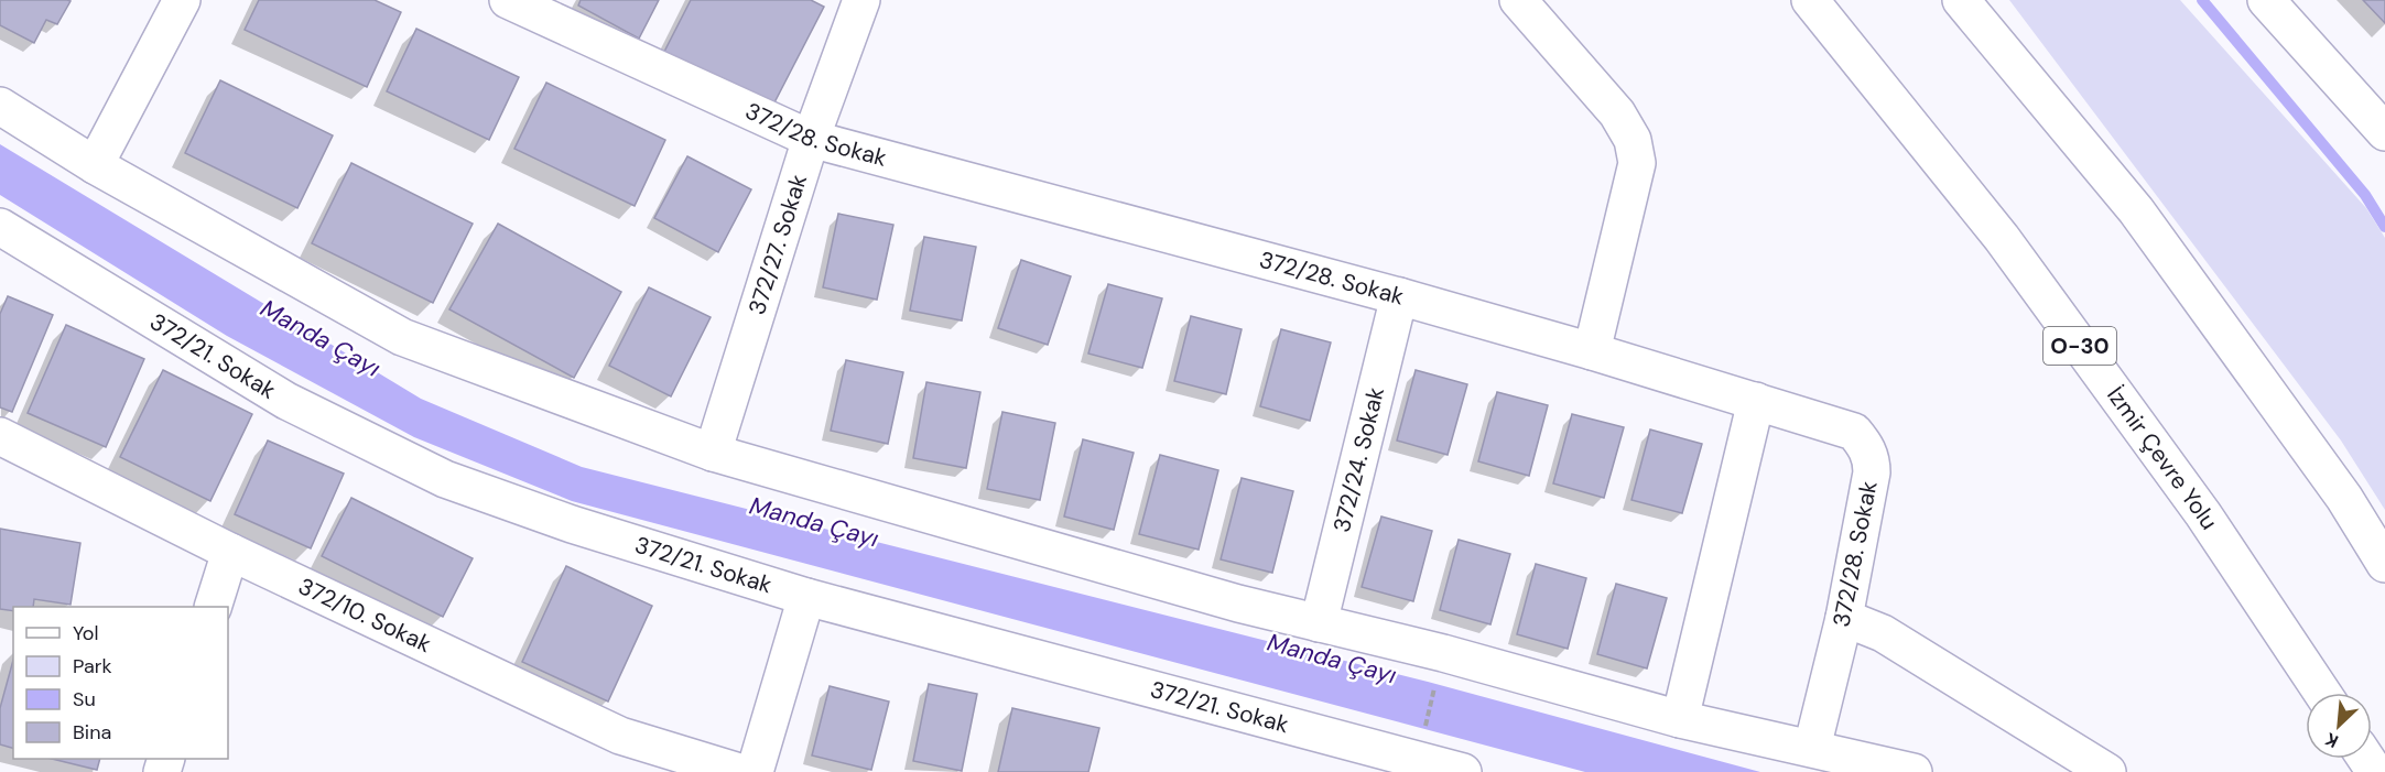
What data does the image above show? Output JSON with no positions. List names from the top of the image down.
{
  "streets": {
    "main road": [
      "372/28. Sokak",
      "372/27. Sokak",
      "O-30",
      "372/21. Sokak",
      "İzmir Çevre Yolu",
      "372/24. Sokak",
      "372/10. Sokak"
    ]
  },
  "crossings": [
    ["372/28. Sokak", "372/27. Sokak"],
    ["372/28. Sokak", "372/24. Sokak"]
  ],
  "water": ["Manda Çayı"],
  "legend": [
    "Yol",
    "Park",
    "Su",
    "Bina"
  ],
  "north": "bottom left"
}
